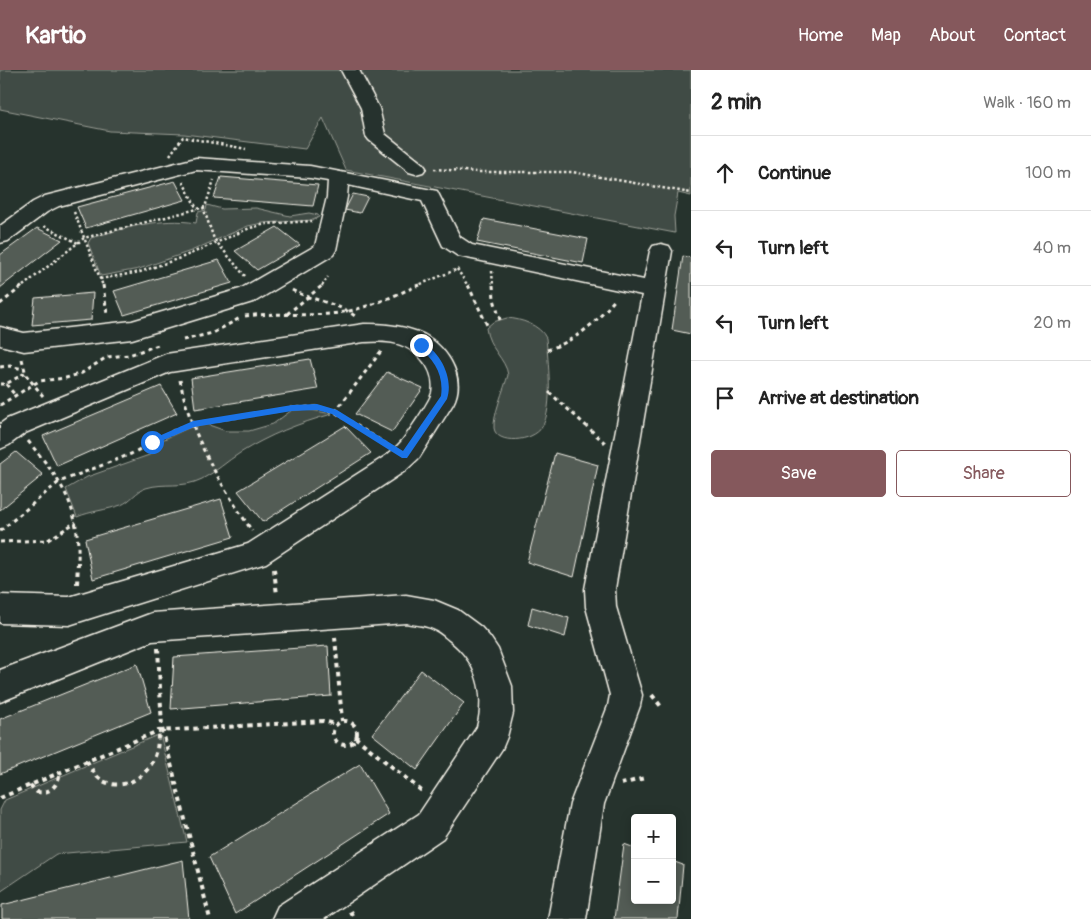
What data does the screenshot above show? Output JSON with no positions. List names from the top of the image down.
{
  "page": {
    "header": "Kartio",
    "nav": [
      "Home",
      "Map",
      "About",
      "Contact"
    ],
    "heading": ["2 min", "Walk · 160 m"],
    "list": [
      ["Continue", "100 m"],
      ["Turn left", "40 m"],
      ["Turn left", "20 m"],
      "Arrive at destination"
    ],
    "buttons": ["Save", "Share"],
    "map_buttons": ["+", "−"]
  }
}
